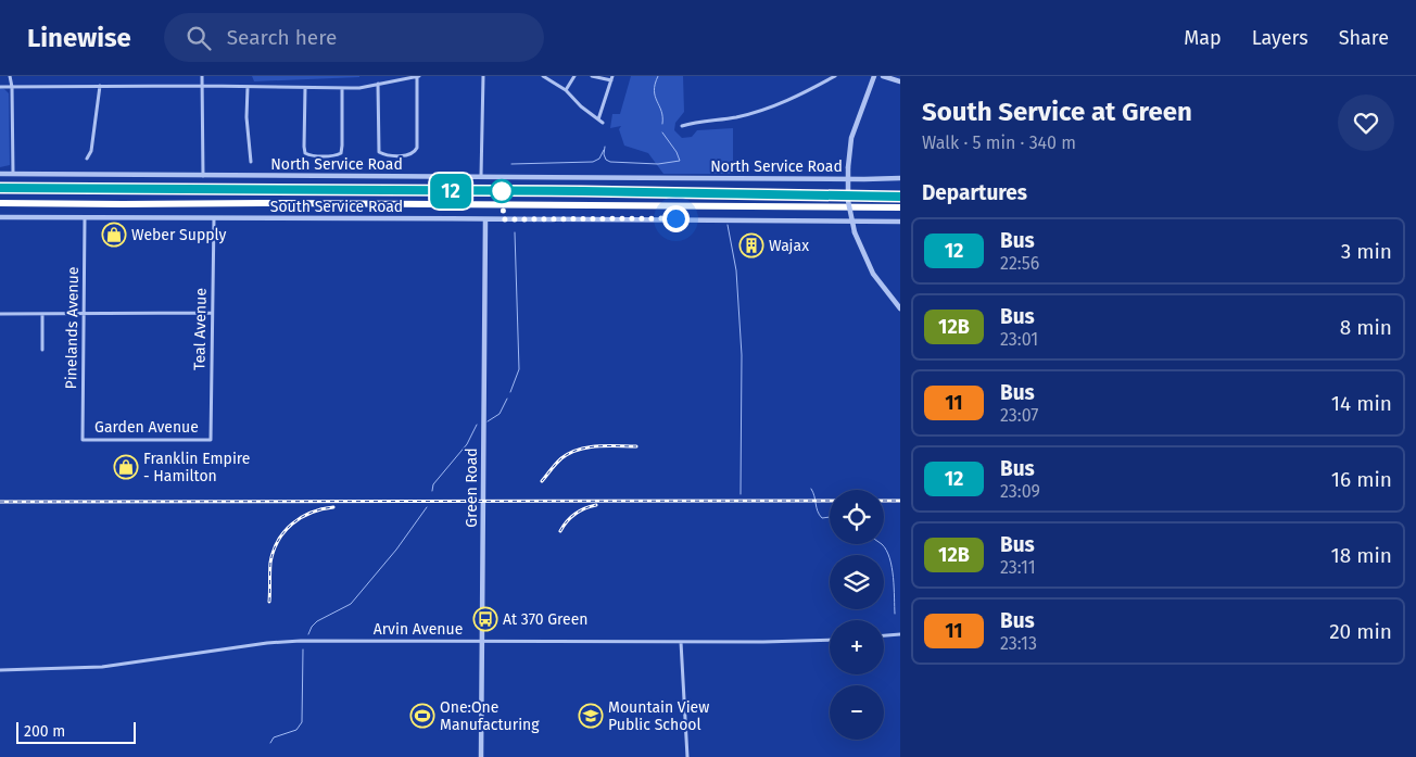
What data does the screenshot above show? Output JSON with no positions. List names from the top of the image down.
{
  "streets": {
    "street": [
      "North Service Road",
      "South Service Road",
      "Pinelands Avenue",
      "Teal Avenue",
      "Garden Avenue",
      "Green Road",
      "Arvin Avenue"
    ]
  },
  "crossings": [
    ["South Service Road", "Pinelands Avenue"],
    ["South Service Road", "Teal Avenue"],
    ["South Service Road", "Green Road"],
    ["Pinelands Avenue", "Garden Avenue"],
    ["Teal Avenue", "Garden Avenue"],
    ["Green Road", "Arvin Avenue"]
  ],
  "places": {
    "shop": ["Weber Supply", "Franklin Empire - Hamilton"],
    "building": ["Wajax"],
    "bus stop": ["At 370 Green"],
    "sports": ["One:One Manufacturing"],
    "school or university": ["Mountain View Public School"]
  },
  "lines": ["bus line 12"],
  "scale_bar": "200 m",
  "page": {
    "header": "Linewise",
    "search": "Search here",
    "nav": ["Map", "Layers", "Share"],
    "on_map": "12",
    "heading": [
      ["South Service at Green", "Walk · 5 min · 340 m"],
      "Departures"
    ],
    "list": [
      {
        "mark": "12",
        "name": "Bus",
        "note": "22:56",
        "value": "3 min"
      },
      {
        "mark": "12B",
        "name": "Bus",
        "note": "23:01",
        "value": "8 min"
      },
      {
        "mark": "11",
        "name": "Bus",
        "note": "23:07",
        "value": "14 min"
      },
      {
        "mark": "12",
        "name": "Bus",
        "note": "23:09",
        "value": "16 min"
      },
      {
        "mark": "12B",
        "name": "Bus",
        "note": "23:11",
        "value": "18 min"
      },
      {
        "mark": "11",
        "name": "Bus",
        "note": "23:13",
        "value": "20 min"
      }
    ],
    "map_buttons": ["+", "−"],
    "scale": "200 m"
  }
}
